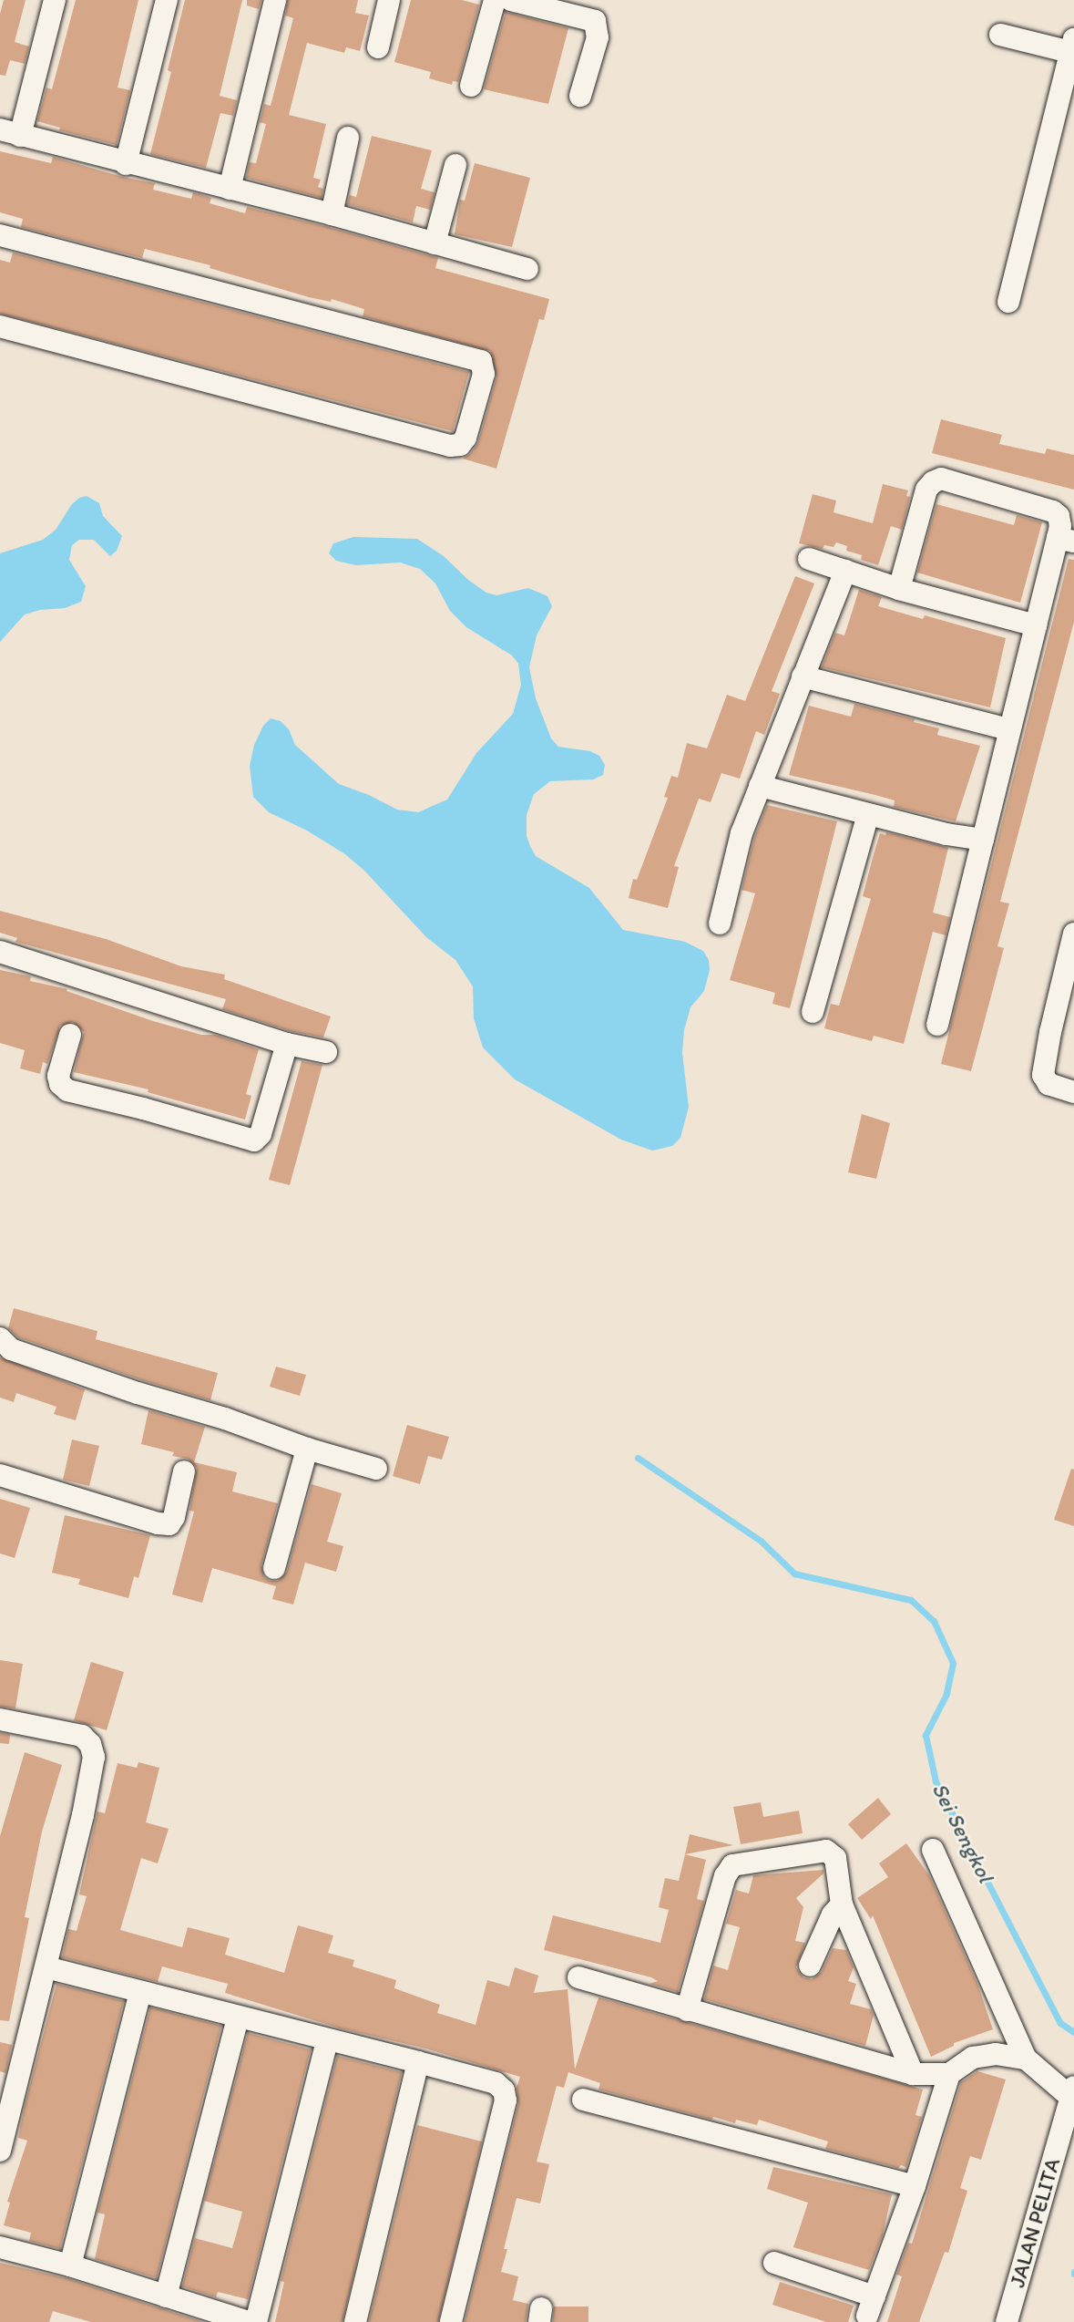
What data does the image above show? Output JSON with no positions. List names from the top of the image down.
{
  "streets": {
    "street": ["JALAN PELITA"]
  },
  "water": ["Sei Sengkol"]
}
